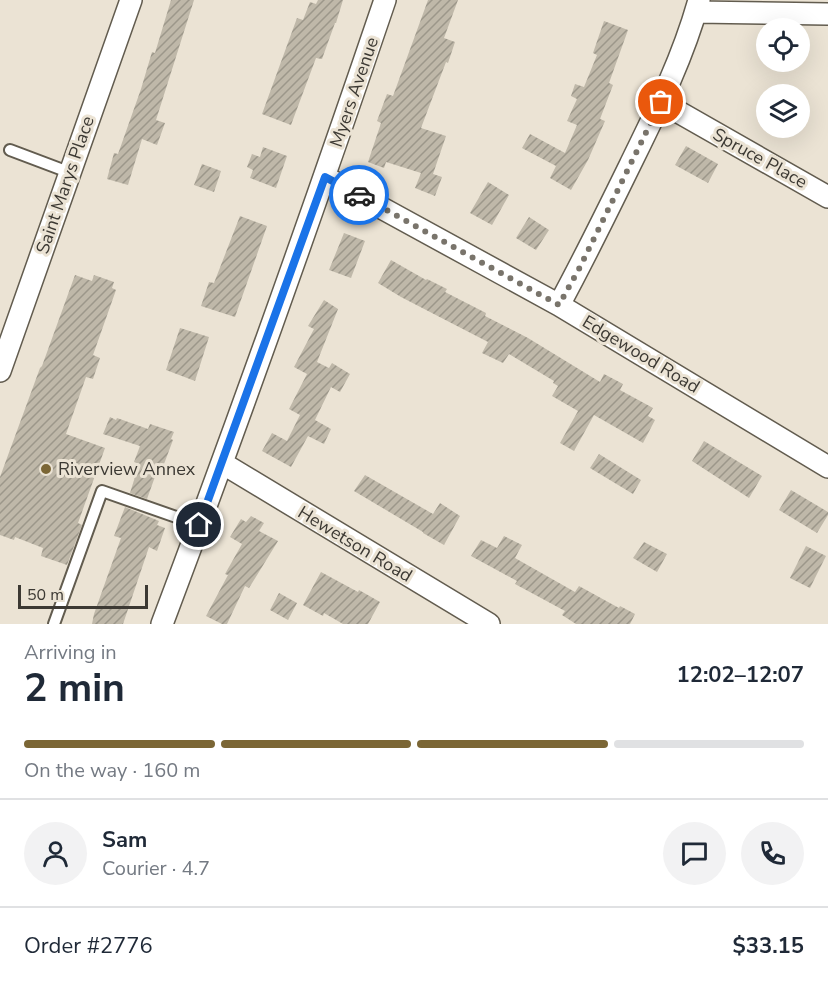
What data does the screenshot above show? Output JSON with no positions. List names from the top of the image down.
{
  "streets": {
    "street": [
      "Myers Avenue",
      "Spruce Place",
      "Saint Marys Place",
      "Edgewood Road",
      "Hewetson Road"
    ]
  },
  "crossings": [
    ["Myers Avenue", "Edgewood Road"],
    ["Myers Avenue", "Hewetson Road"]
  ],
  "places": ["Riverview Annex"],
  "scale_bar": "50 m",
  "page": {
    "scale": "50 m",
    "heading": ["2 min", "Arriving in", "12:02–12:07"],
    "panel": [
      "Sam",
      "Courier · 4.7",
      "Order #2776",
      "$33.15"
    ],
    "bar": "On the way · 160 m"
  }
}
